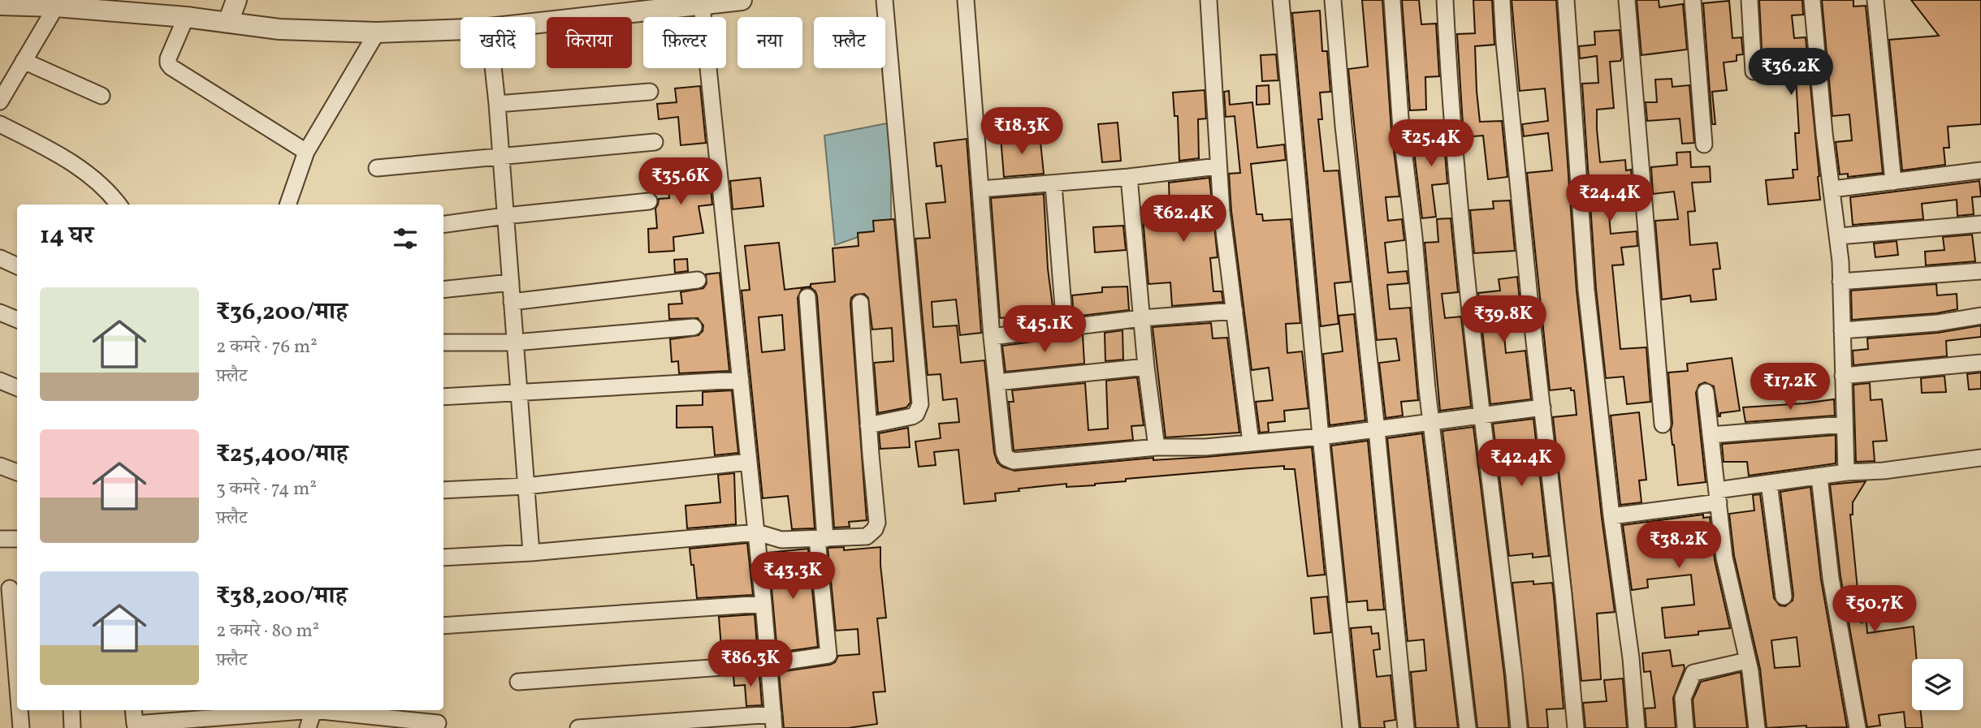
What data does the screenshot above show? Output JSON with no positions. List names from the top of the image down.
{
  "page": {
    "chip": [
      "खरीदें",
      "किराया",
      "फ़िल्टर",
      "नया",
      "फ़्लैट"
    ],
    "price": [
      "₹36.2K",
      "₹18.3K",
      "₹25.4K",
      "₹35.6K",
      "₹24.4K",
      "₹62.4K",
      "₹39.8K",
      "₹45.1K",
      "₹17.2K",
      "₹42.4K",
      "₹38.2K",
      "₹43.3K",
      "₹50.7K",
      "₹86.3K"
    ],
    "heading": "14 घर",
    "list": [
      {
        "name": "₹36,200/माह",
        "note": "2 कमरे · 76 m² · फ़्लैट"
      },
      {
        "name": "₹25,400/माह",
        "note": "3 कमरे · 74 m² · फ़्लैट"
      },
      {
        "name": "₹38,200/माह",
        "note": "2 कमरे · 80 m² · फ़्लैट"
      }
    ]
  }
}
